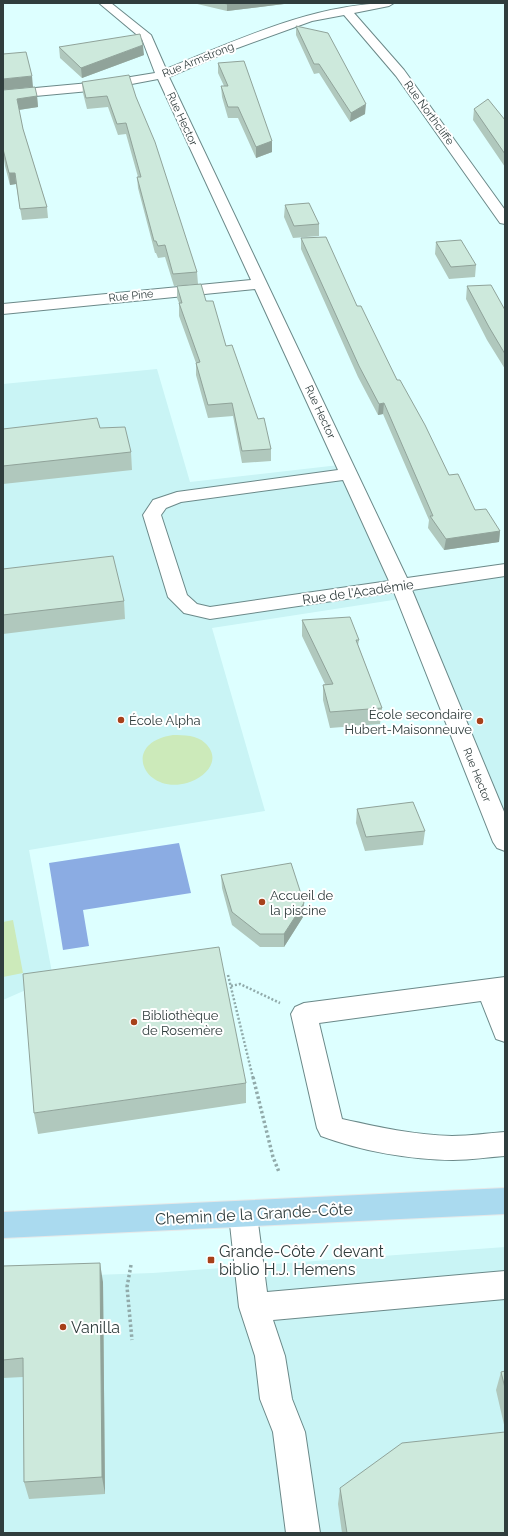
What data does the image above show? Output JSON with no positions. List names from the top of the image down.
{
  "streets": {
    "main road": ["Chemin de la Grande-Côte"],
    "street": [
      "Rue Armstrong",
      "Rue Northcliffe",
      "Rue Hector",
      "Rue Pine",
      "Rue de l'Académie"
    ]
  },
  "crossings": [
    ["Rue Armstrong", "Rue Northcliffe"],
    ["Rue Armstrong", "Rue Hector"],
    ["Rue Hector", "Rue Pine"],
    ["Rue Hector", "Rue de l'Académie"]
  ],
  "places": {
    "other": [
      "École Alpha",
      "École secondaire Hubert-Maisonneuve",
      "Accueil de la piscine",
      "Bibliothèque de Rosemère",
      "Vanilla"
    ],
    "transit": ["Grande-Côte / devant biblio H.J. Hemens"]
  }
}
